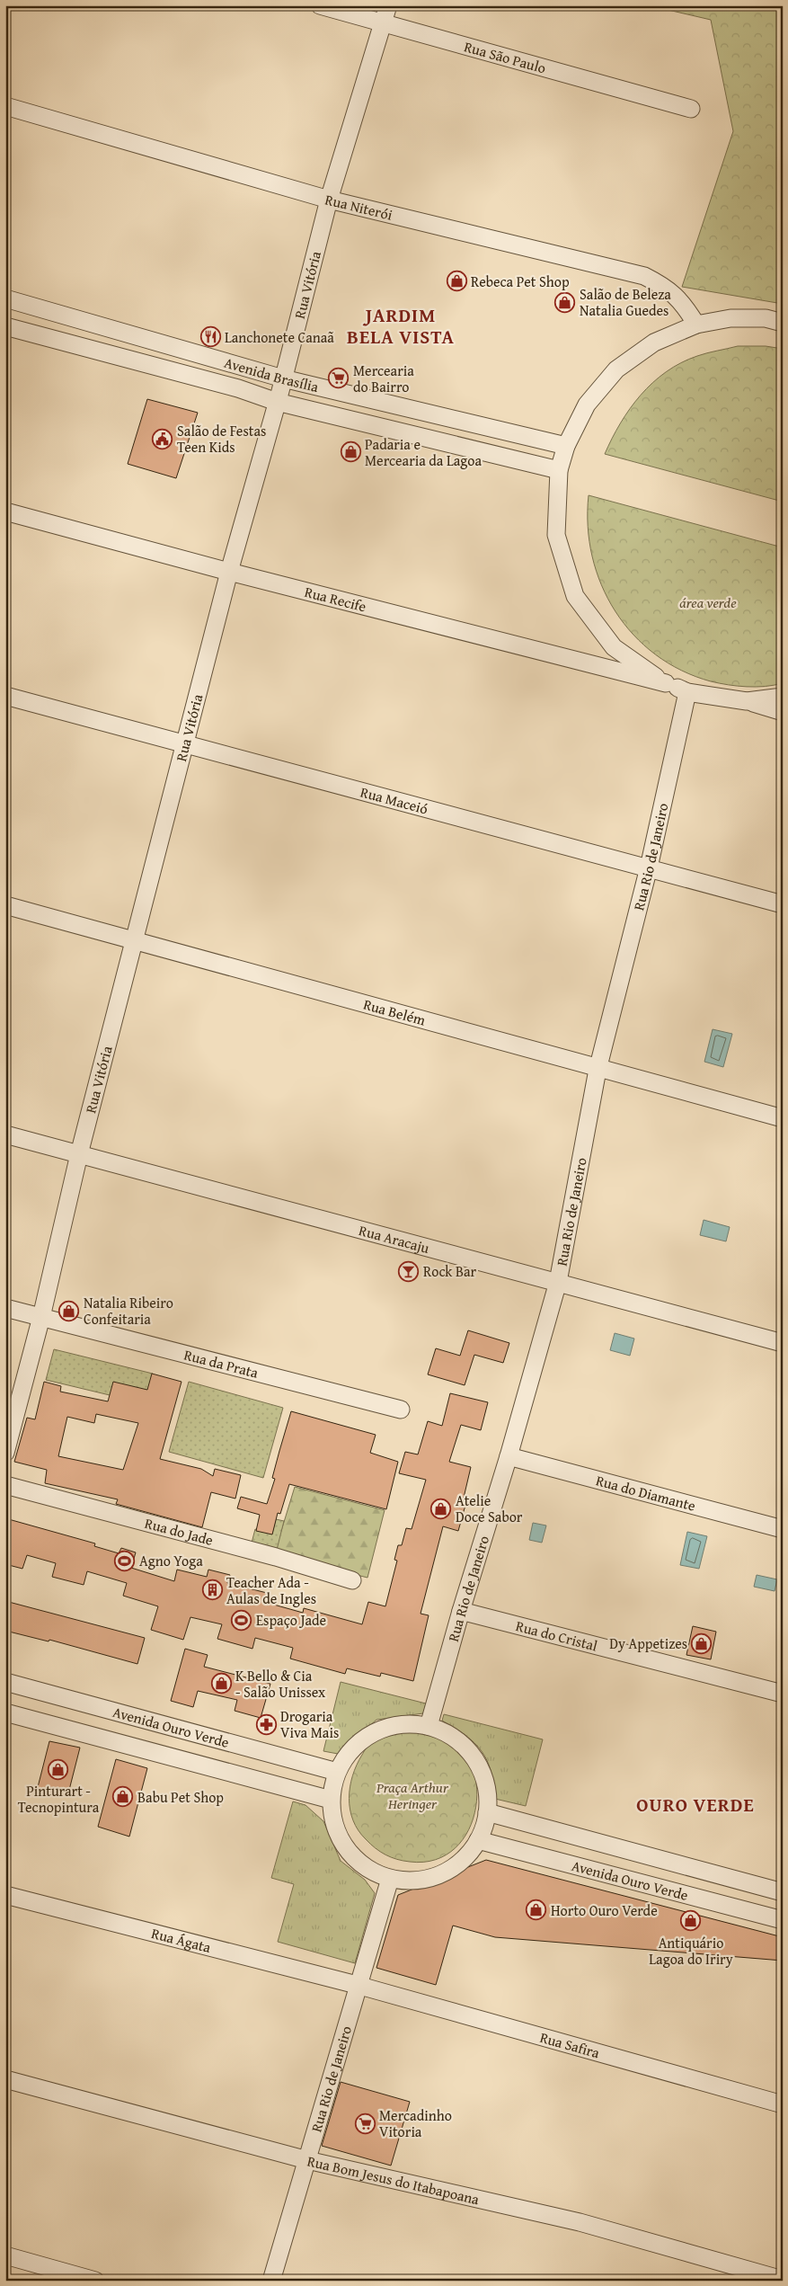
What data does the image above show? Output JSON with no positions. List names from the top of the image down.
{
  "streets": {
    "street": [
      "Rua São Paulo",
      "Rua Niterói",
      "Rua Vitória",
      "Avenida Brasília",
      "Rua Recife",
      "Rua Maceió",
      "Rua Rio de Janeiro",
      "Rua Belém",
      "Rua Aracaju",
      "Rua da Prata",
      "Rua do Diamante",
      "Rua do Jade",
      "Rua do Cristal",
      "Avenida Ouro Verde",
      "Rua Ágata",
      "Rua Safira",
      "Rua Bom Jesus do Itabapoana"
    ]
  },
  "crossings": [
    ["Rua São Paulo", "Rua Vitória"],
    ["Rua Niterói", "Rua Vitória"],
    ["Rua Vitória", "Avenida Brasília"],
    ["Rua Vitória", "Rua Recife"],
    ["Rua Vitória", "Rua Maceió"],
    ["Rua Vitória", "Rua Belém"],
    ["Rua Vitória", "Rua Aracaju"],
    ["Rua Vitória", "Rua da Prata"],
    ["Rua Maceió", "Rua Rio de Janeiro"],
    ["Rua Rio de Janeiro", "Rua Belém"],
    ["Rua Rio de Janeiro", "Rua Aracaju"],
    ["Rua Rio de Janeiro", "Rua do Diamante"],
    ["Rua Rio de Janeiro", "Rua do Cristal"],
    ["Rua Rio de Janeiro", "Avenida Ouro Verde"],
    ["Rua Rio de Janeiro", "Rua Ágata"],
    ["Rua Rio de Janeiro", "Rua Safira"],
    ["Rua Rio de Janeiro", "Rua Bom Jesus do Itabapoana"],
    ["Rua Ágata", "Rua Safira"]
  ],
  "districts": ["JARDIM BELA VISTA", "OURO VERDE"],
  "parks": ["área verde", "Praça Arthur Heringer"],
  "places": {
    "shop": [
      "Rebeca Pet Shop",
      "Salão de Beleza Natalia Guedes",
      "Padaria e Mercearia da Lagoa",
      "Natalia Ribeiro Confeitaria",
      "Atelie Doce Sabor",
      "Dy Appetizes",
      "K Bello & Cia - Salão Unissex",
      "Pinturart - Tecnopintura",
      "Babu Pet Shop",
      "Horto Ouro Verde",
      "Antiquário Lagoa do Iriry"
    ],
    "restaurant": ["Lanchonete Canaã"],
    "supermarket": ["Mercearia do Bairro", "Mercadinho Vitoria"],
    "public building": ["Salão de Festas Teen Kids"],
    "bar": ["Rock Bar"],
    "sports": ["Agno Yoga", "Espaço Jade"],
    "building": ["Teacher Ada - Aulas de Ingles"],
    "pharmacy": ["Drogaria Viva Mais"]
  }
}
